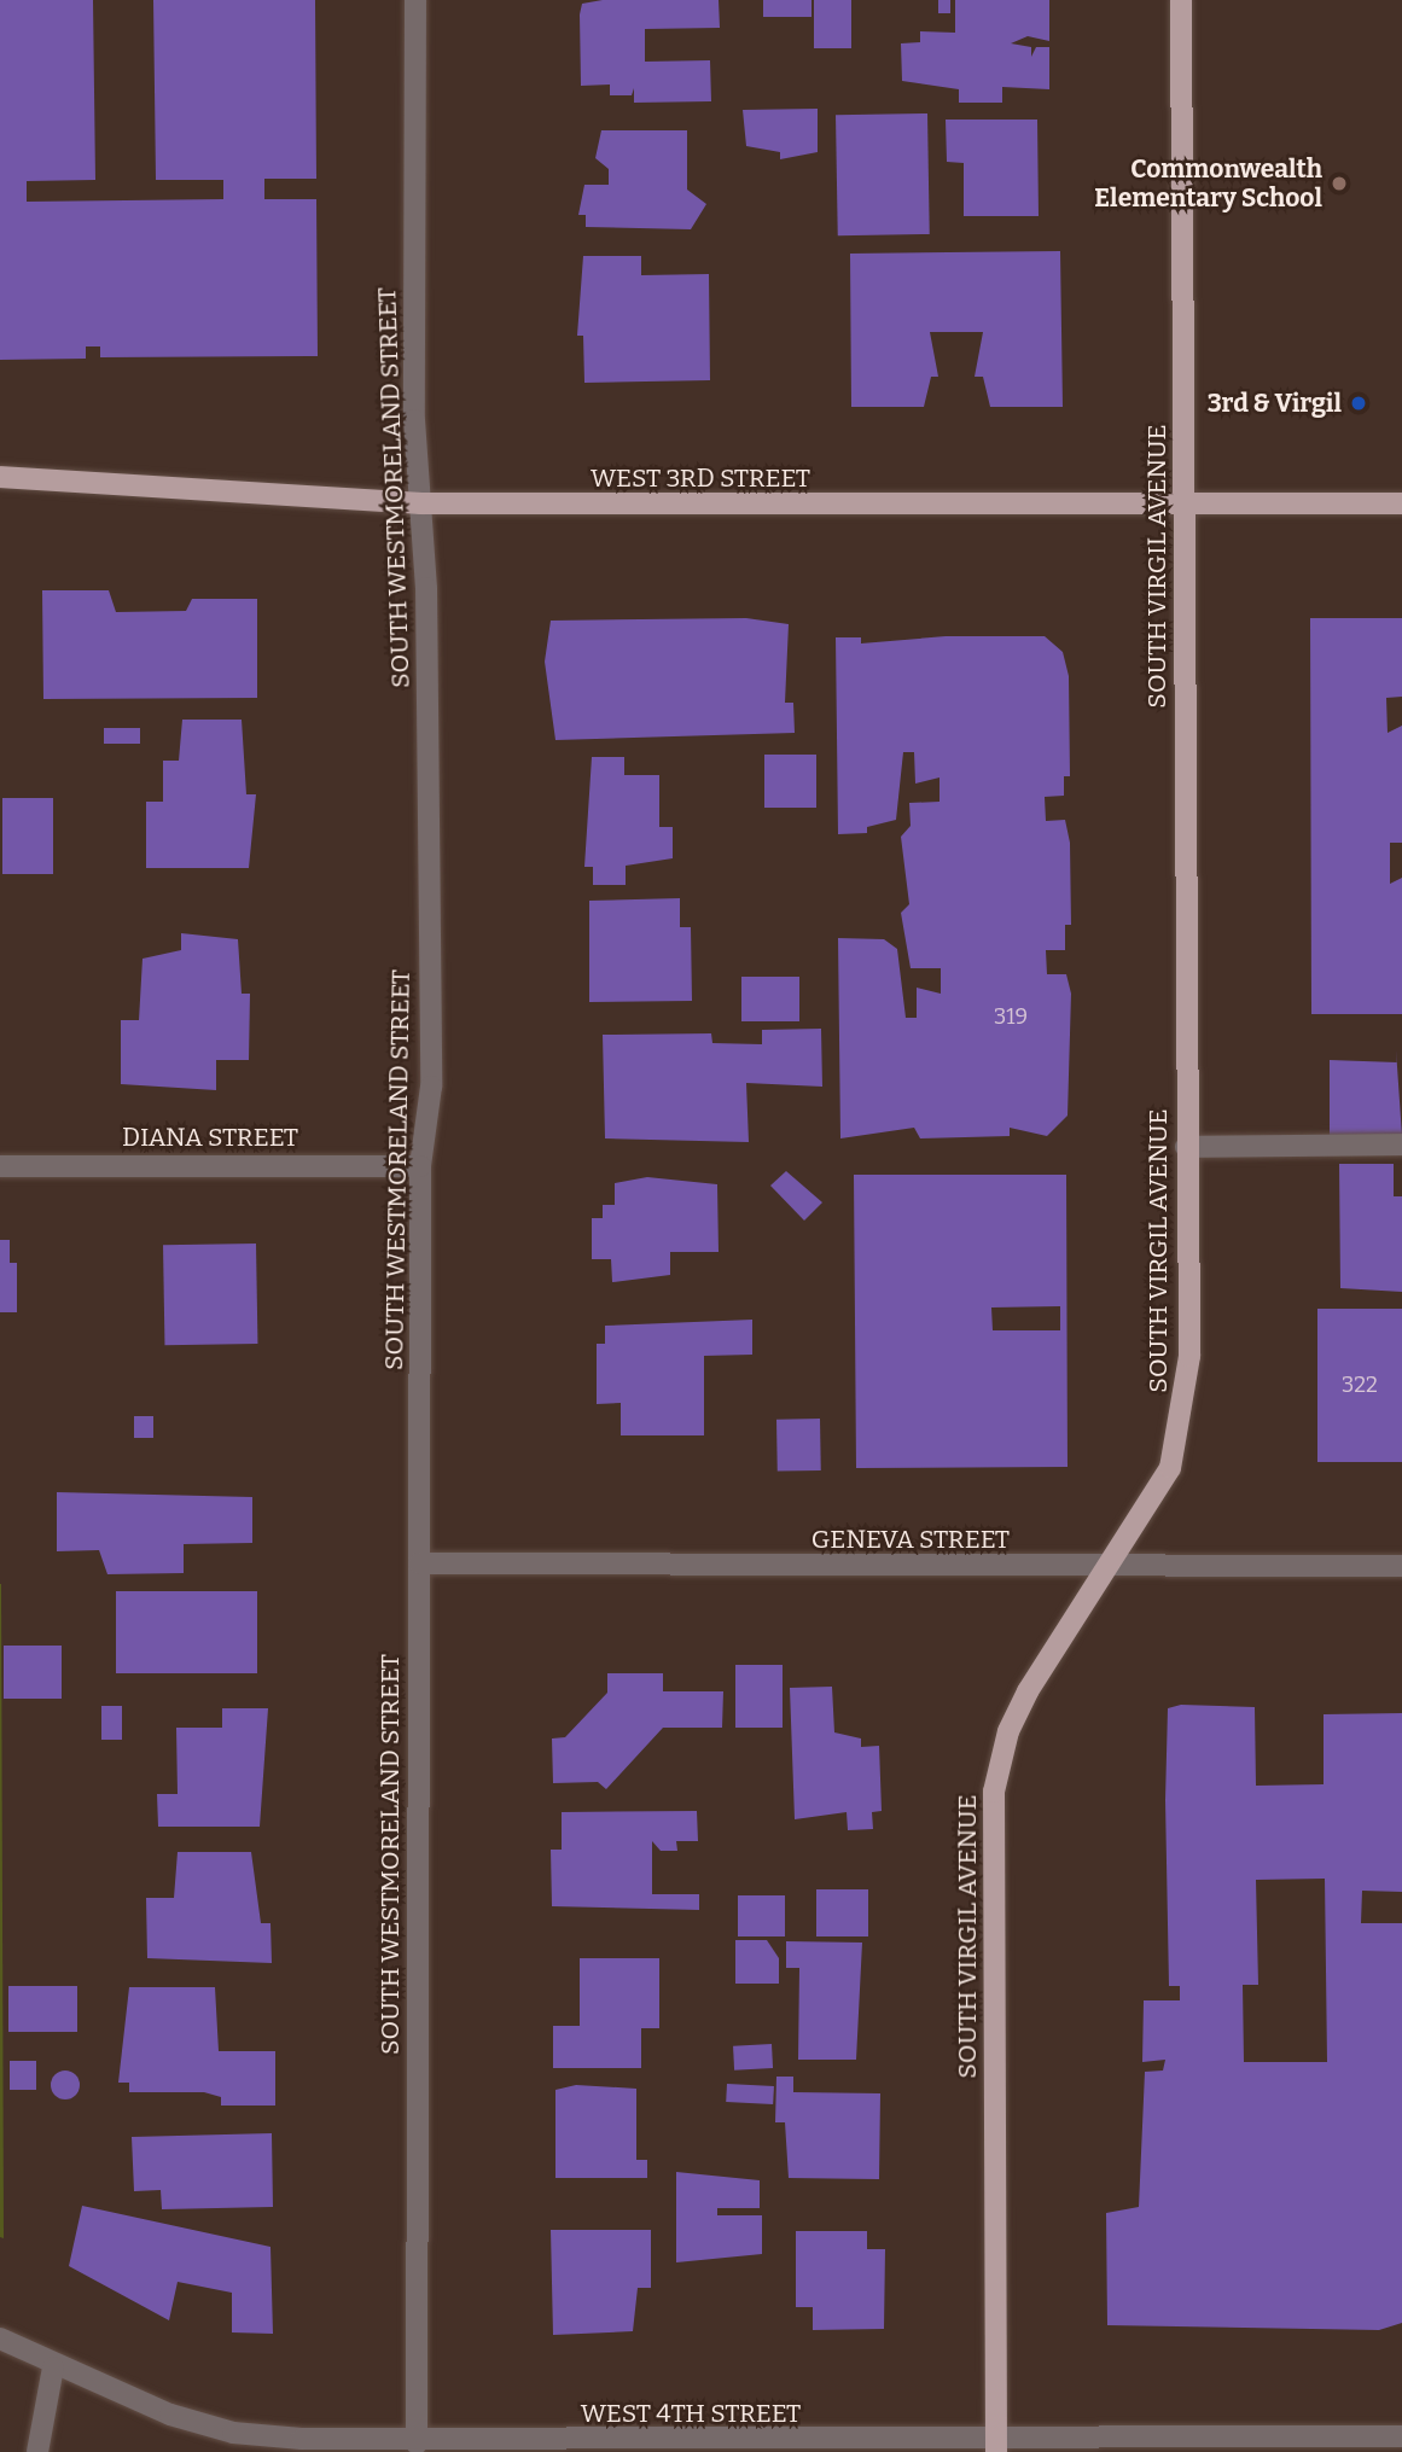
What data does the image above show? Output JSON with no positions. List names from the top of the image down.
{
  "streets": {
    "main road": ["WEST 3RD STREET", "SOUTH VIRGIL AVENUE"],
    "street": [
      "SOUTH WESTMORELAND STREET",
      "DIANA STREET",
      "GENEVA STREET",
      "WEST 4TH STREET"
    ]
  },
  "crossings": [
    ["WEST 3RD STREET", "SOUTH WESTMORELAND STREET"],
    ["WEST 3RD STREET", "SOUTH VIRGIL AVENUE"],
    ["SOUTH WESTMORELAND STREET", "DIANA STREET"],
    ["SOUTH WESTMORELAND STREET", "GENEVA STREET"],
    ["SOUTH WESTMORELAND STREET", "WEST 4TH STREET"],
    ["SOUTH VIRGIL AVENUE", "GENEVA STREET"],
    ["SOUTH VIRGIL AVENUE", "WEST 4TH STREET"]
  ],
  "places": ["Commonwealth Elementary School", "3rd & Virgil"],
  "house_numbers": ["319", "322"]
}
